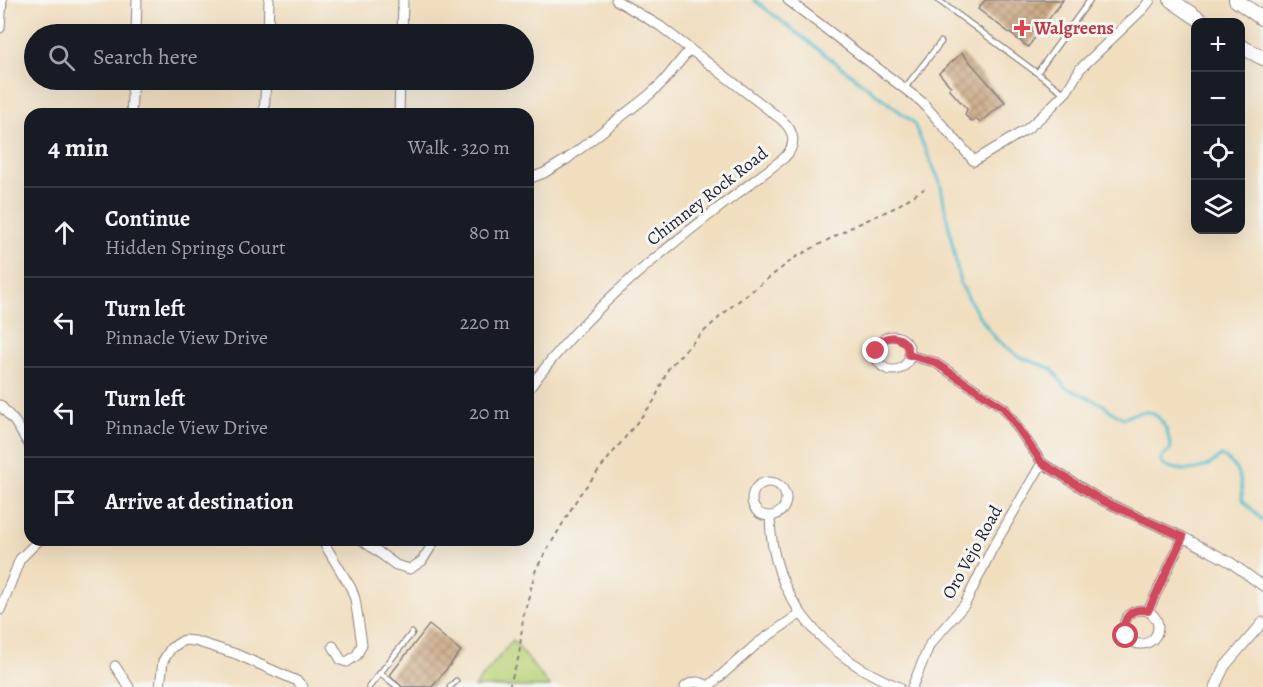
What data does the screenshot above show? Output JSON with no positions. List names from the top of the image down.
{
  "streets": {
    "street": ["Chimney Rock Road", "Oro Vejo Road"]
  },
  "places": {
    "health": ["Walgreens"]
  },
  "page": {
    "map_buttons": ["+", "−"],
    "search": "Search here",
    "heading": ["4 min", "Walk · 320 m"],
    "list": [
      ["Continue", "Hidden Springs Court", "80 m"],
      ["Turn left", "Pinnacle View Drive", "220 m"],
      ["Turn left", "Pinnacle View Drive", "20 m"],
      "Arrive at destination"
    ]
  }
}
